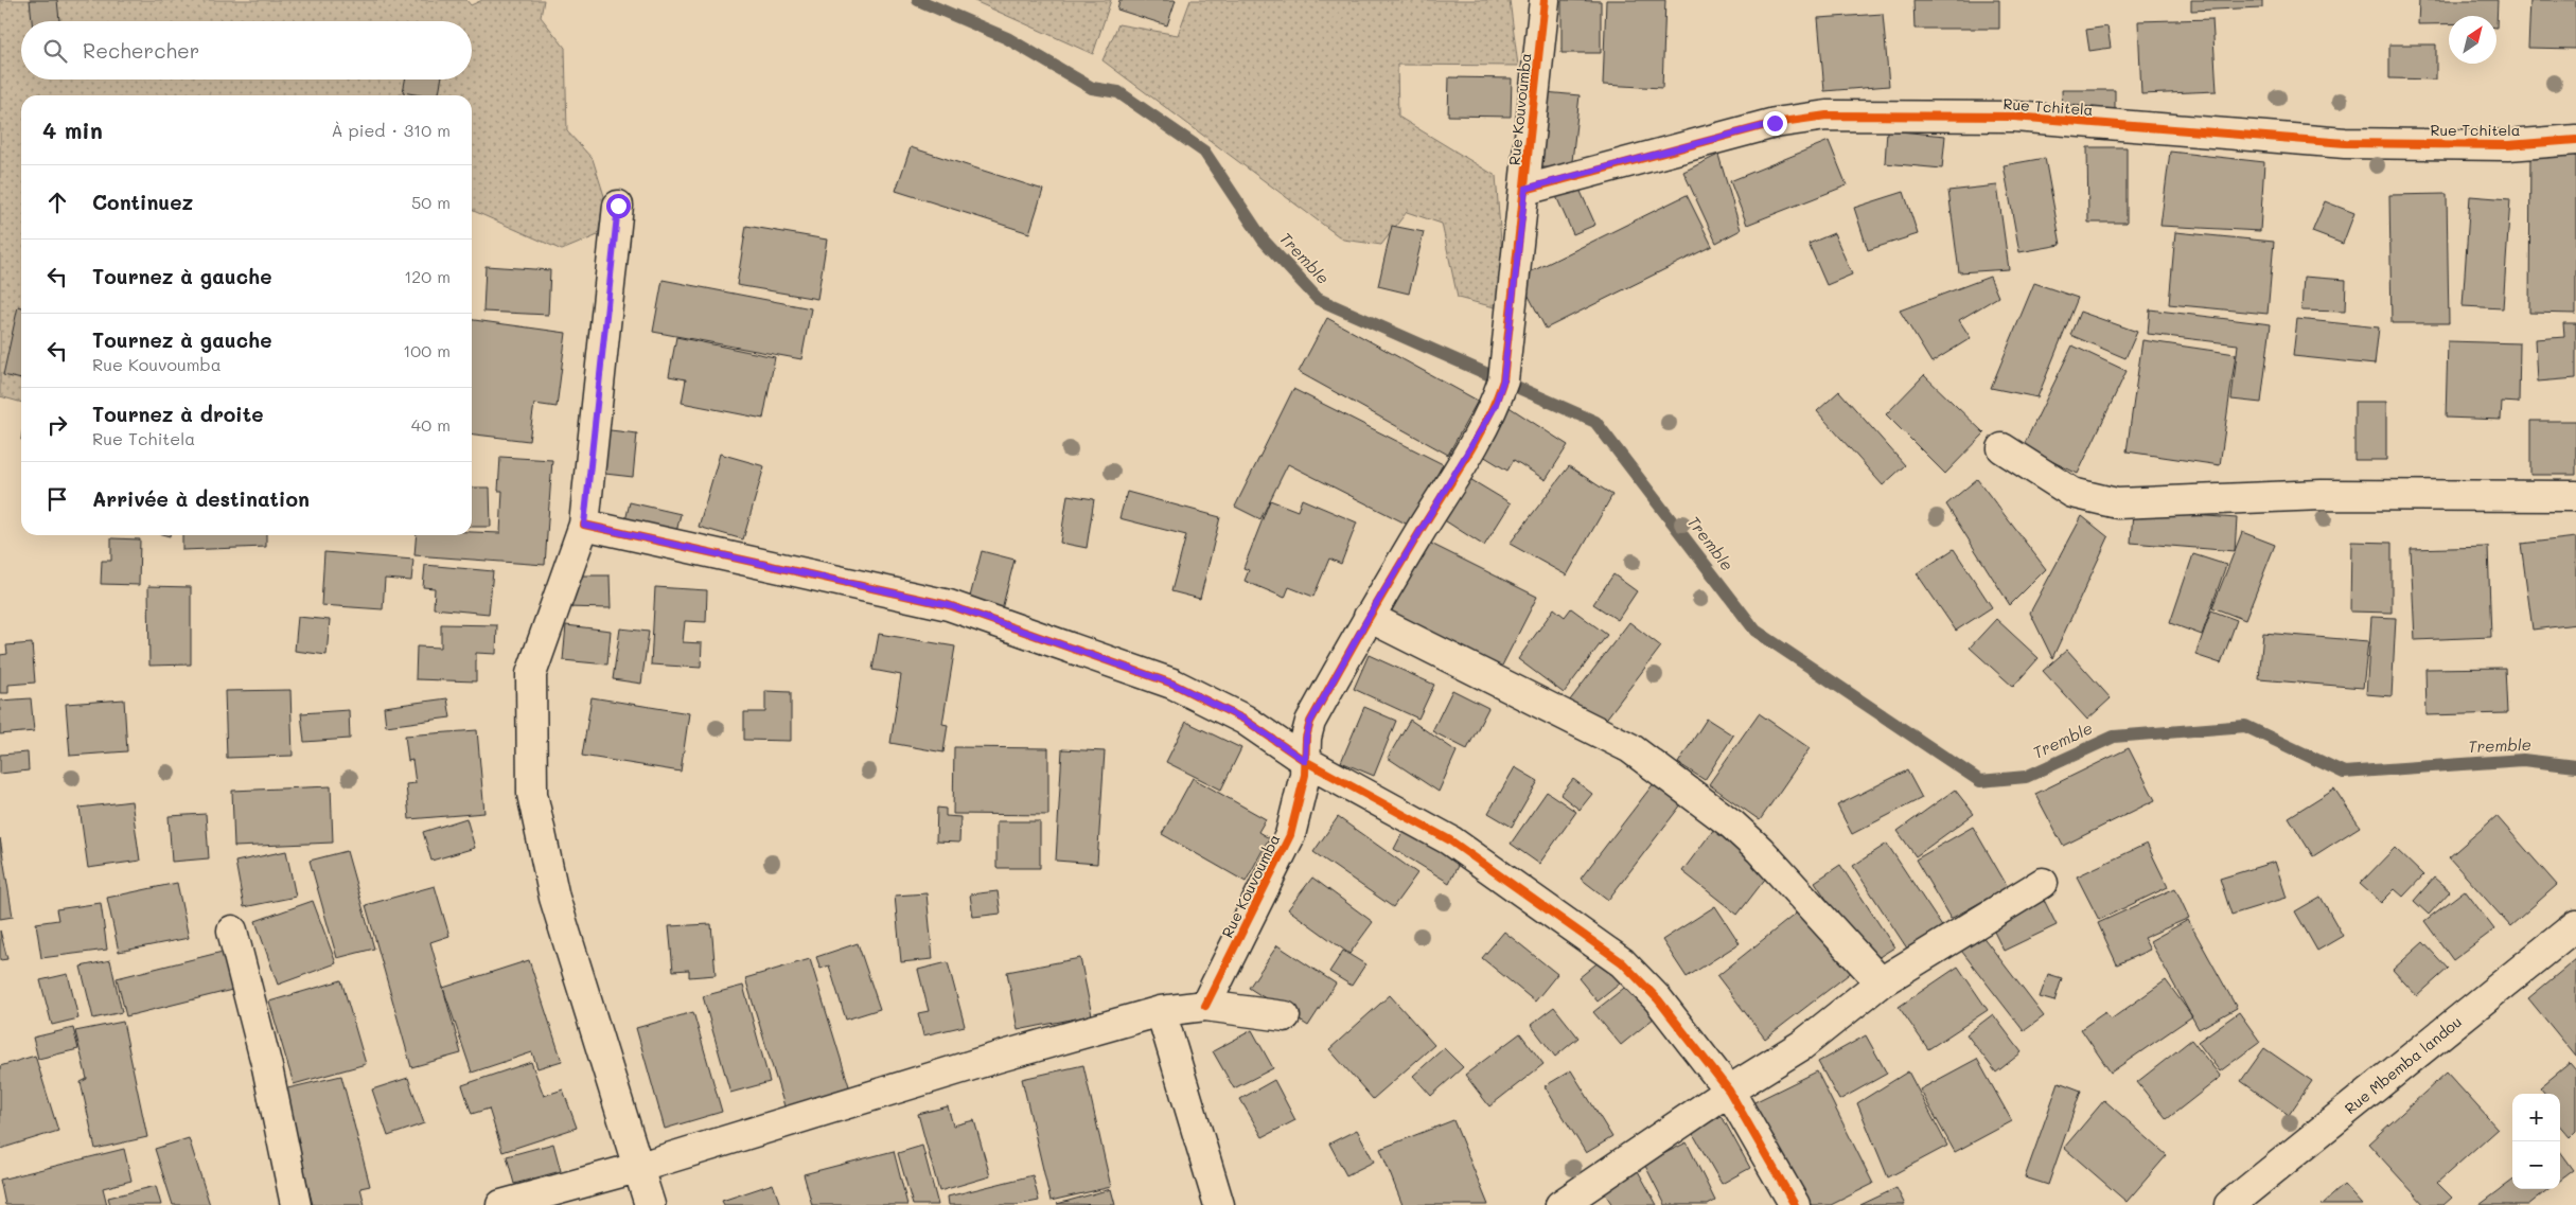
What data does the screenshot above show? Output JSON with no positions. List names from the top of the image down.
{
  "streets": {
    "street": ["Rue Tchitela", "Rue Kouvoumba", "Rue Mbemba landou"]
  },
  "crossings": [
    ["Rue Tchitela", "Rue Kouvoumba"]
  ],
  "water": ["Tremble"],
  "north": "top right",
  "page": {
    "search": "Rechercher",
    "heading": ["4 min", "À pied · 310 m"],
    "list": [
      ["Continuez", "50 m"],
      ["Tournez à gauche", "120 m"],
      ["Tournez à gauche", "Rue Kouvoumba", "100 m"],
      ["Tournez à droite", "Rue Tchitela", "40 m"],
      "Arrivée à destination"
    ],
    "map_buttons": ["+", "−"]
  }
}
